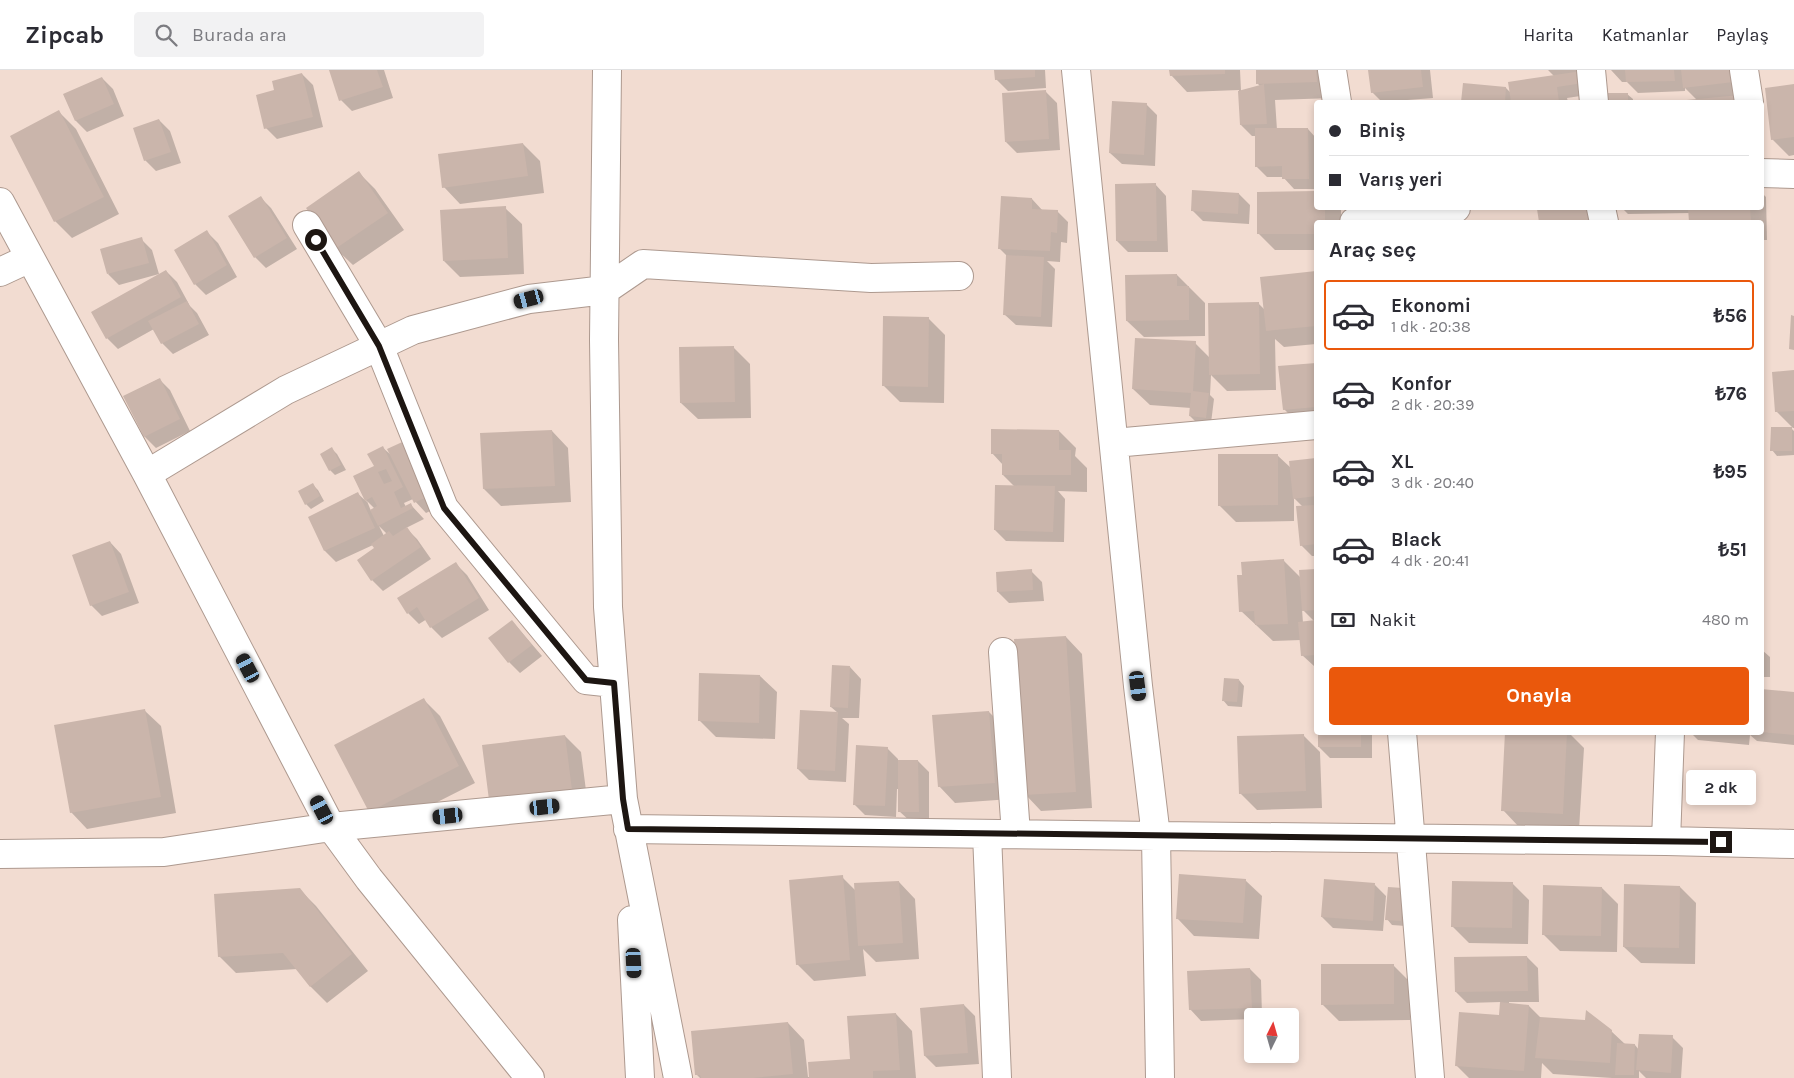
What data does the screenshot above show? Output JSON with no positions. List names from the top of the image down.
{
  "north": "top",
  "page": {
    "header": "Zipcab",
    "search": "Burada ara",
    "nav": ["Harita", "Katmanlar", "Paylaş"],
    "banner": ["Biniş", "Varış yeri"],
    "heading": "Araç seç",
    "list": [
      {
        "name": "Ekonomi",
        "note": "1 dk · 20:38",
        "value": "₺56"
      },
      {
        "name": "Konfor",
        "note": "2 dk · 20:39",
        "value": "₺76"
      },
      {
        "name": "XL",
        "note": "3 dk · 20:40",
        "value": "₺95"
      },
      {
        "name": "Black",
        "note": "4 dk · 20:41",
        "value": "₺51"
      }
    ],
    "pay": ["Nakit", "480 m"],
    "buttons": "Onayla",
    "bubble": "2 dk"
  }
}
